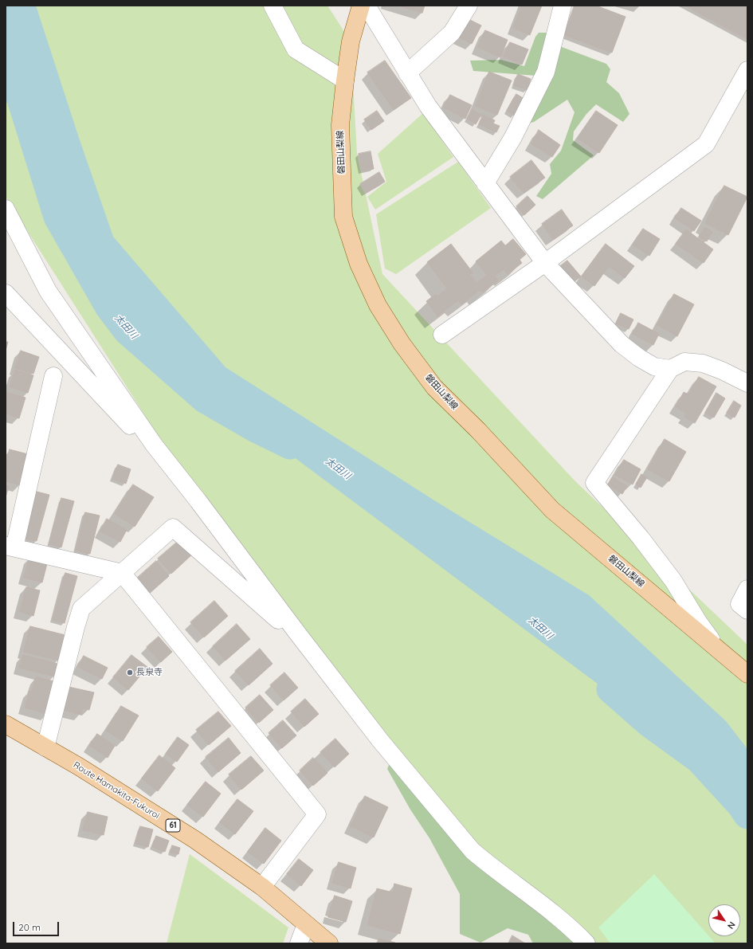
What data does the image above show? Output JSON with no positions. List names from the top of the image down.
{
  "streets": {
    "main road": ["磐田山梨線", "Route Hamakita-Fukuroi", "61"]
  },
  "water": ["太田川"],
  "places": ["長泉寺"],
  "scale_bar": "20 m",
  "north": "bottom right"
}
